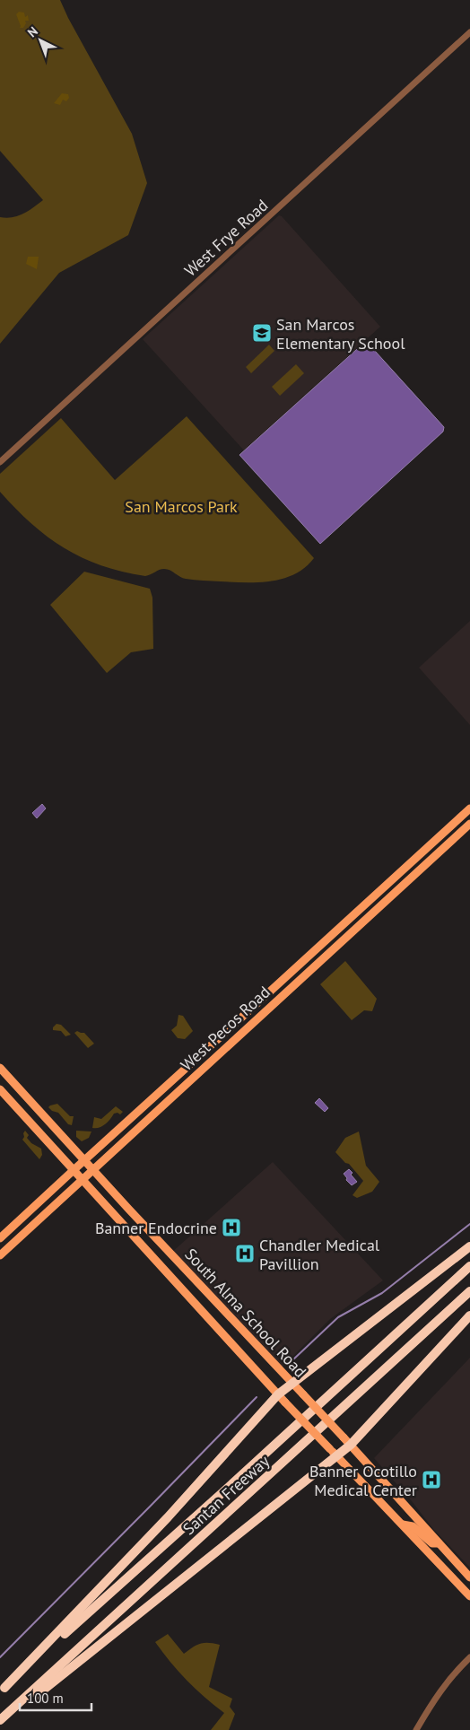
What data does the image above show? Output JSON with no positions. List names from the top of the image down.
{
  "streets": {
    "highway": ["Santan Freeway"],
    "main road": ["West Pecos Road", "South Alma School Road"],
    "street": ["West Frye Road"]
  },
  "crossings": [
    ["West Pecos Road", "South Alma School Road"]
  ],
  "parks": ["San Marcos Park"],
  "places": {
    "school or university": ["San Marcos Elementary School"],
    "hospital": ["Banner Endocrine", "Chandler Medical Pavillion", "Banner Ocotillo Medical Center"]
  },
  "scale_bar": "100 m",
  "north": "top left"
}
